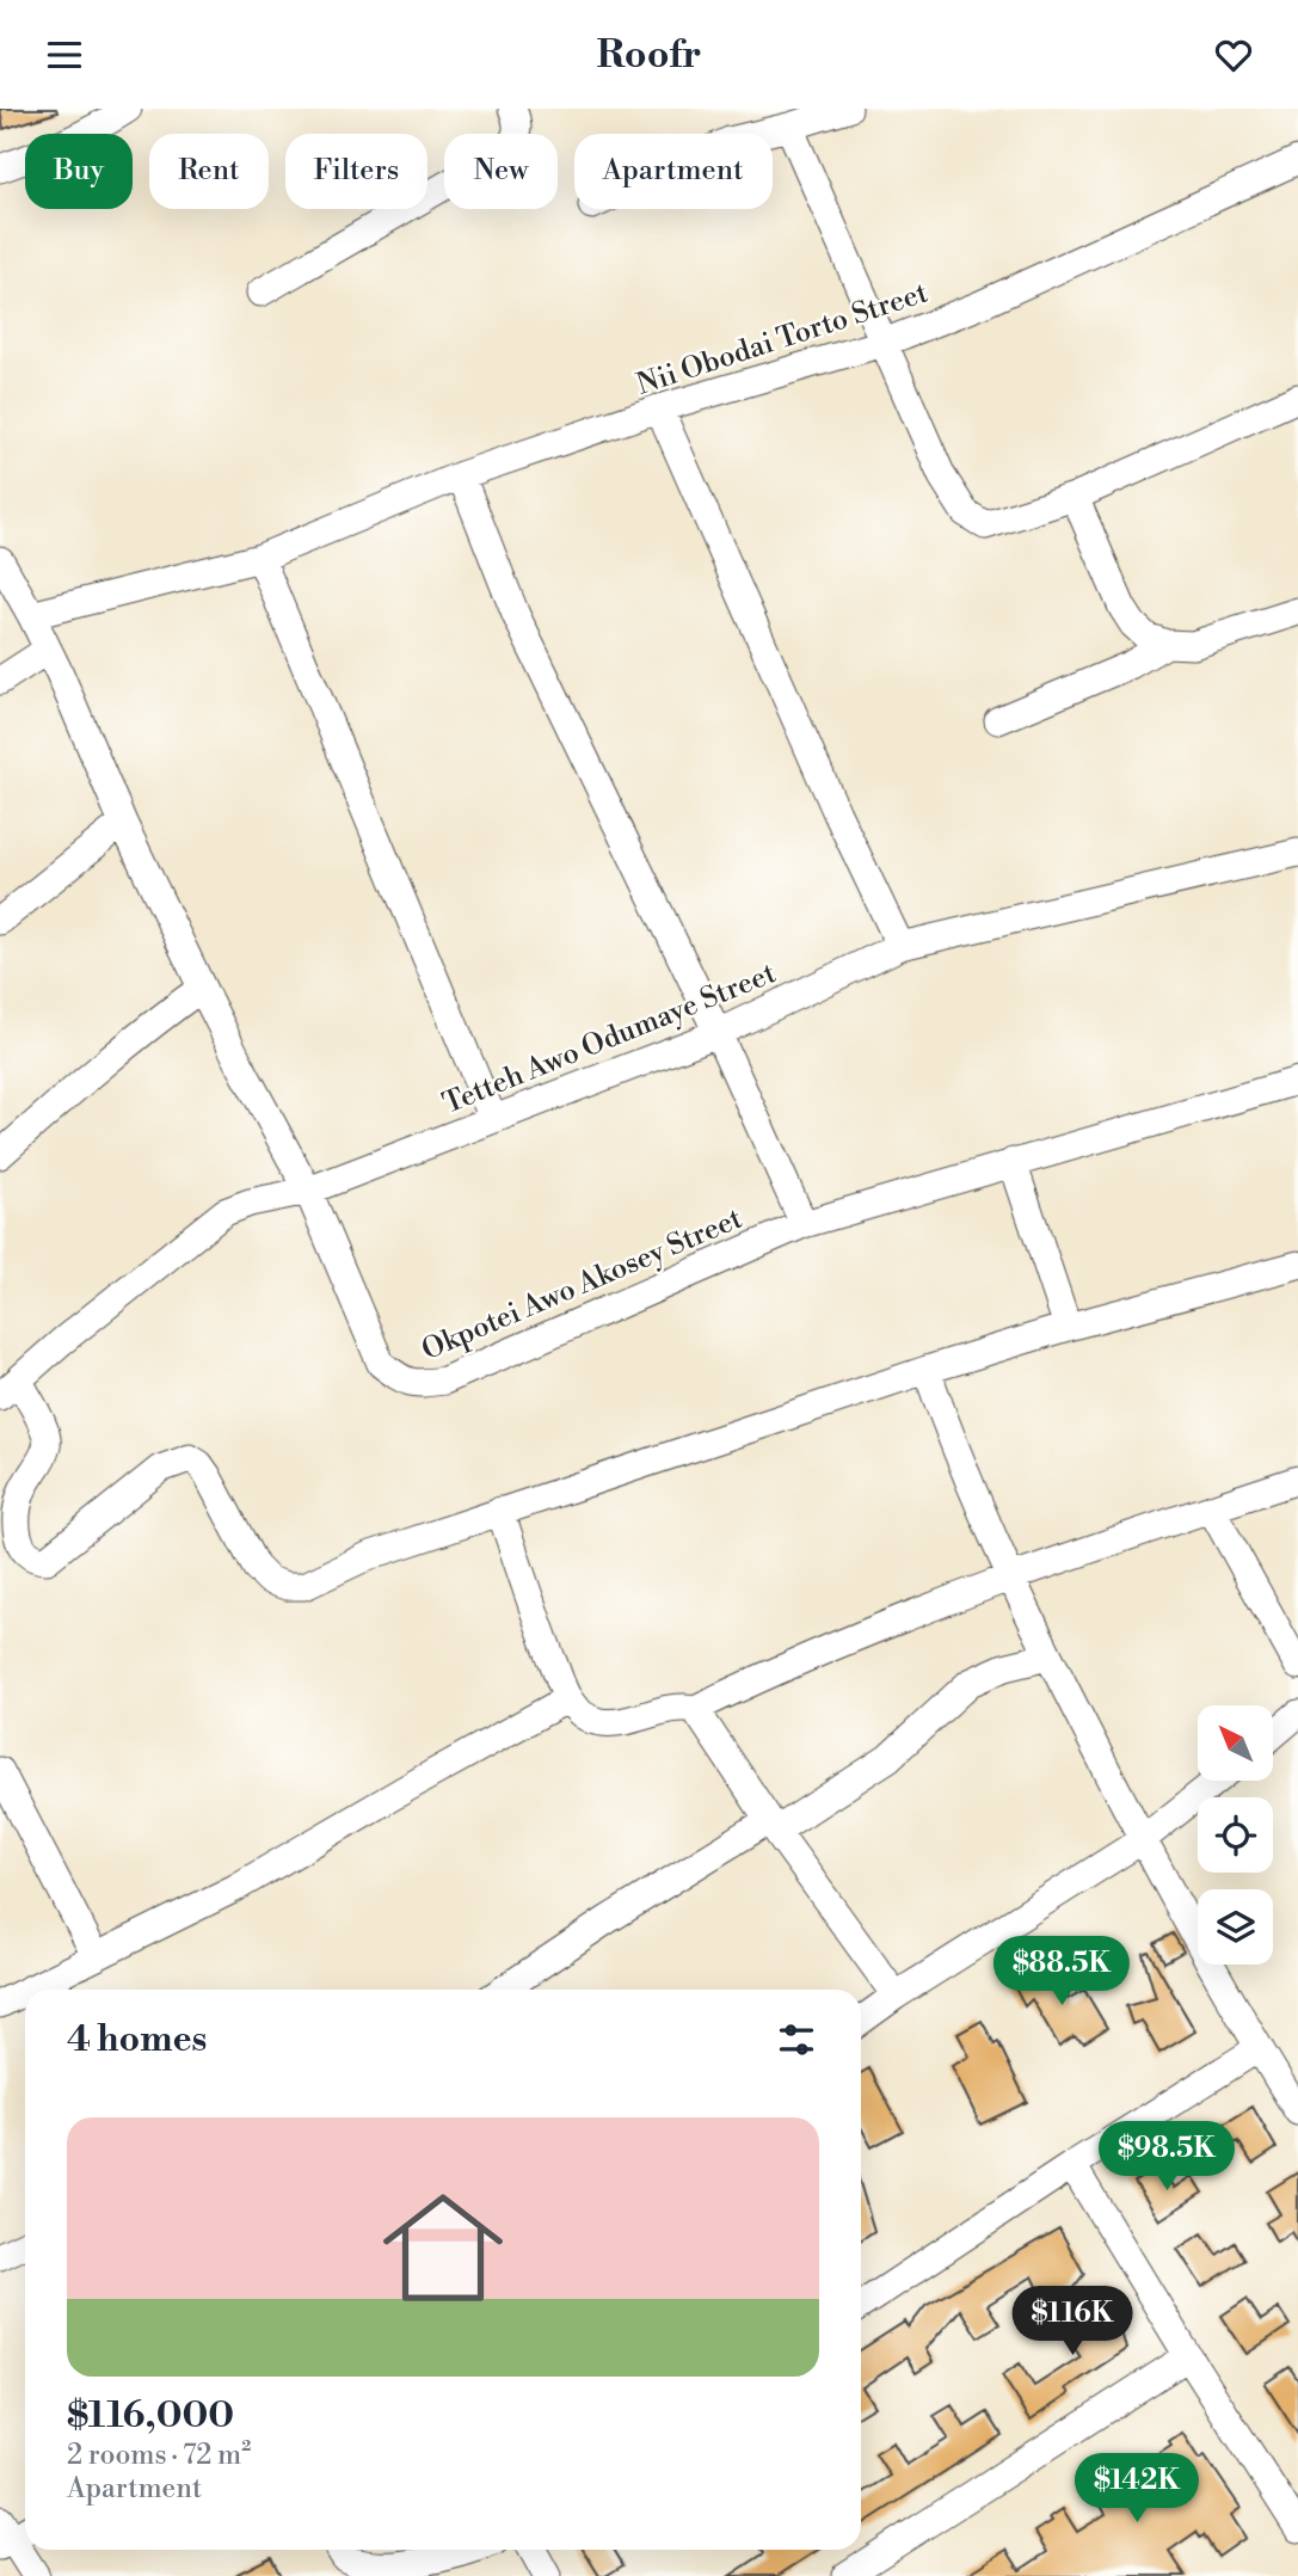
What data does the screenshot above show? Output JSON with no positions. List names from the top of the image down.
{
  "streets": {
    "street": ["Nii Obodai Torto Street", "Tetteh Awo Odumaye Street", "Okpotei Awo Akosey Street"]
  },
  "crossings": [
    ["Nii Obodai Torto Street", "Okpotei Awo Akosey Street"],
    ["Tetteh Awo Odumaye Street", "Okpotei Awo Akosey Street"]
  ],
  "north": "top left",
  "page": {
    "header": "Roofr",
    "chip": [
      "Buy",
      "Rent",
      "Filters",
      "New",
      "Apartment"
    ],
    "price": [
      "$88.5K",
      "$98.5K",
      "$116K",
      "$142K"
    ],
    "heading": "4 homes",
    "list": [
      {
        "name": "$116,000",
        "note": "2 rooms · 72 m² · Apartment"
      }
    ]
  }
}
